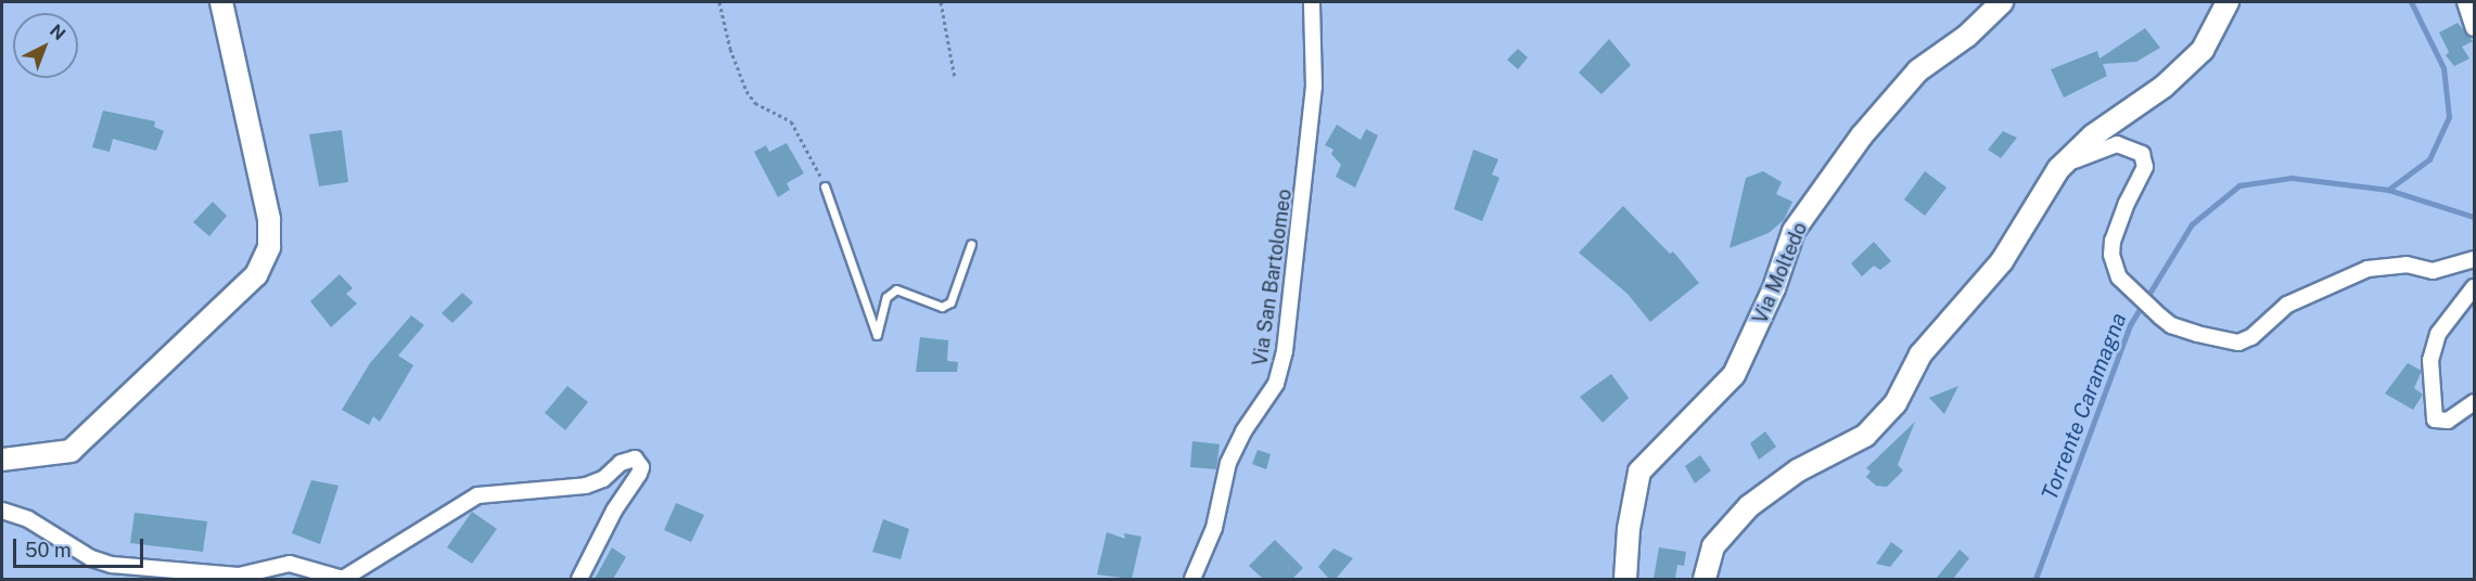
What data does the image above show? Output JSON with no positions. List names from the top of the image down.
{
  "streets": {
    "street": ["Via Moltedo", "Via San Bartolomeo"]
  },
  "water": ["Torrente Caramagna"],
  "scale_bar": "50 m",
  "north": "top right"
}
